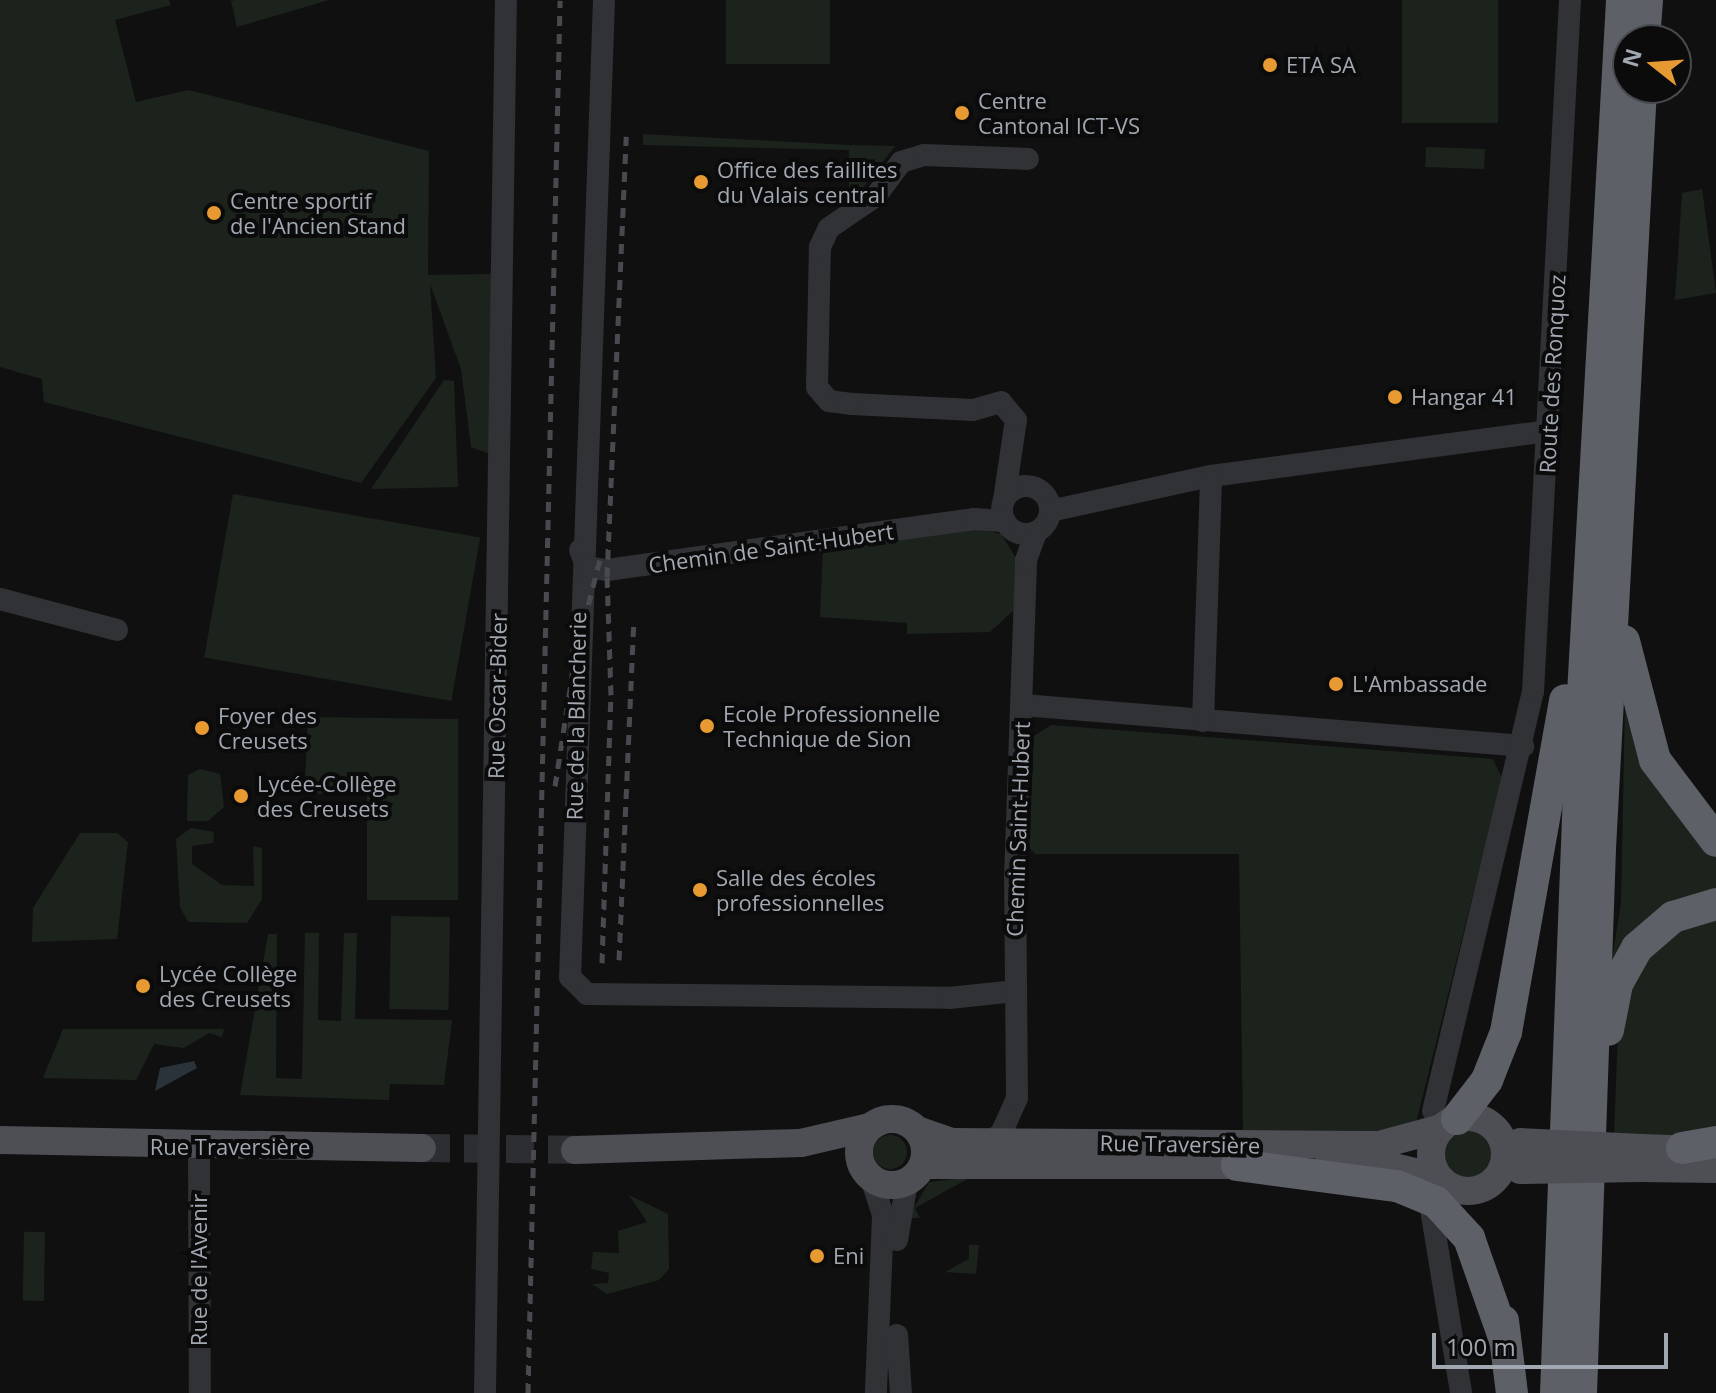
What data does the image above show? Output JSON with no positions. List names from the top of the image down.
{
  "streets": {
    "main road": ["Rue Traversière"],
    "street": [
      "Route des Ronquoz",
      "Chemin de Saint-Hubert",
      "Rue Oscar-Bider",
      "Rue de la Blancherie",
      "Chemin Saint-Hubert",
      "Rue de l'Avenir"
    ]
  },
  "crossings": [
    ["Route des Ronquoz", "Rue Traversière"],
    ["Chemin de Saint-Hubert", "Rue de la Blancherie"],
    ["Chemin de Saint-Hubert", "Chemin Saint-Hubert"],
    ["Rue de la Blancherie", "Chemin Saint-Hubert"],
    ["Chemin Saint-Hubert", "Rue Traversière"],
    ["Rue Traversière", "Rue de l'Avenir"]
  ],
  "places": [
    "ETA SA",
    "Centre Cantonal ICT-VS",
    "Office des faillites du Valais central",
    "Centre sportif de l'Ancien Stand",
    "Hangar 41",
    "L'Ambassade",
    "Ecole Professionnelle Technique de Sion",
    "Foyer des Creusets",
    "Lycée-Collège des Creusets",
    "Salle des écoles professionnelles",
    "Lycée Collège des Creusets",
    "Eni"
  ],
  "scale_bar": "100 m",
  "north": "left"
}
